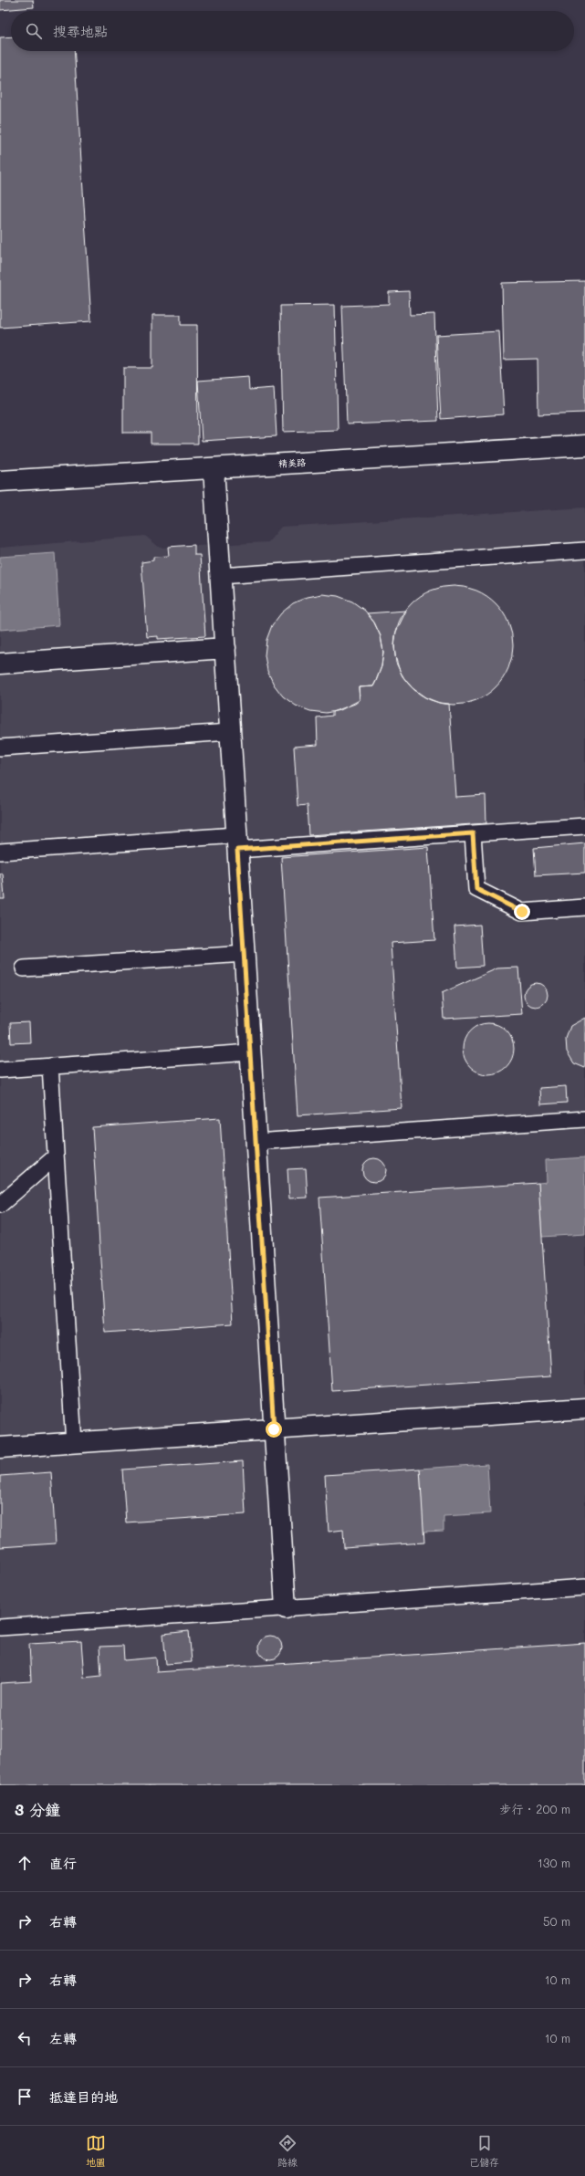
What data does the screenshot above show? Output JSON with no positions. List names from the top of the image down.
{
  "streets": {
    "street": ["精美路"]
  },
  "page": {
    "search": "搜尋地點",
    "heading": ["3 分鐘", "步行 · 200 m"],
    "list": [
      ["直行", "130 m"],
      ["右轉", "50 m"],
      ["右轉", "10 m"],
      ["左轉", "10 m"],
      "抵達目的地"
    ],
    "nav": ["地圖", "路線", "已儲存"]
  }
}
